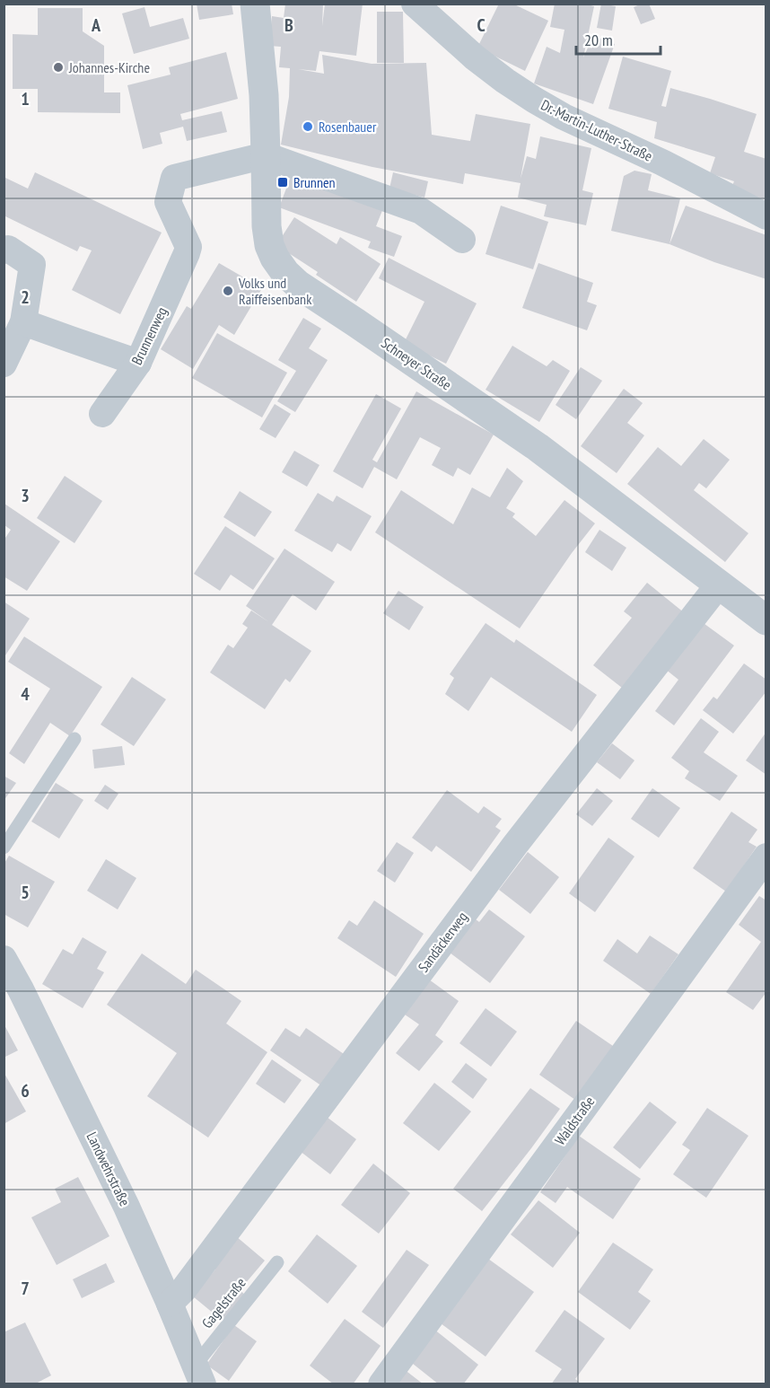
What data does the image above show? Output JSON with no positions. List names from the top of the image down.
{
  "streets": {
    "street": [
      "Dr.-Martin-Luther-Straße",
      "Brunnenweg",
      "Schneyer Straße",
      "Sandäckerweg",
      "Waldstraße",
      "Landwehrstraße"
    ],
    "lane": ["Gagelstraße"]
  },
  "crossings": [
    ["Brunnenweg", "Schneyer Straße"],
    ["Schneyer Straße", "Sandäckerweg"],
    ["Sandäckerweg", "Landwehrstraße"],
    ["Landwehrstraße", "Gagelstraße"]
  ],
  "places": {
    "other": ["Johannes-Kirche", "Rosenbauer", "Volks und Raiffeisenbank"],
    "transit": ["Brunnen"]
  },
  "scale_bar": "20 m",
  "grid": {
    "columns": ["A", "B", "C"],
    "rows": [
      "1",
      "2",
      "3",
      "4",
      "5",
      "6",
      "7"
    ]
  }
}
